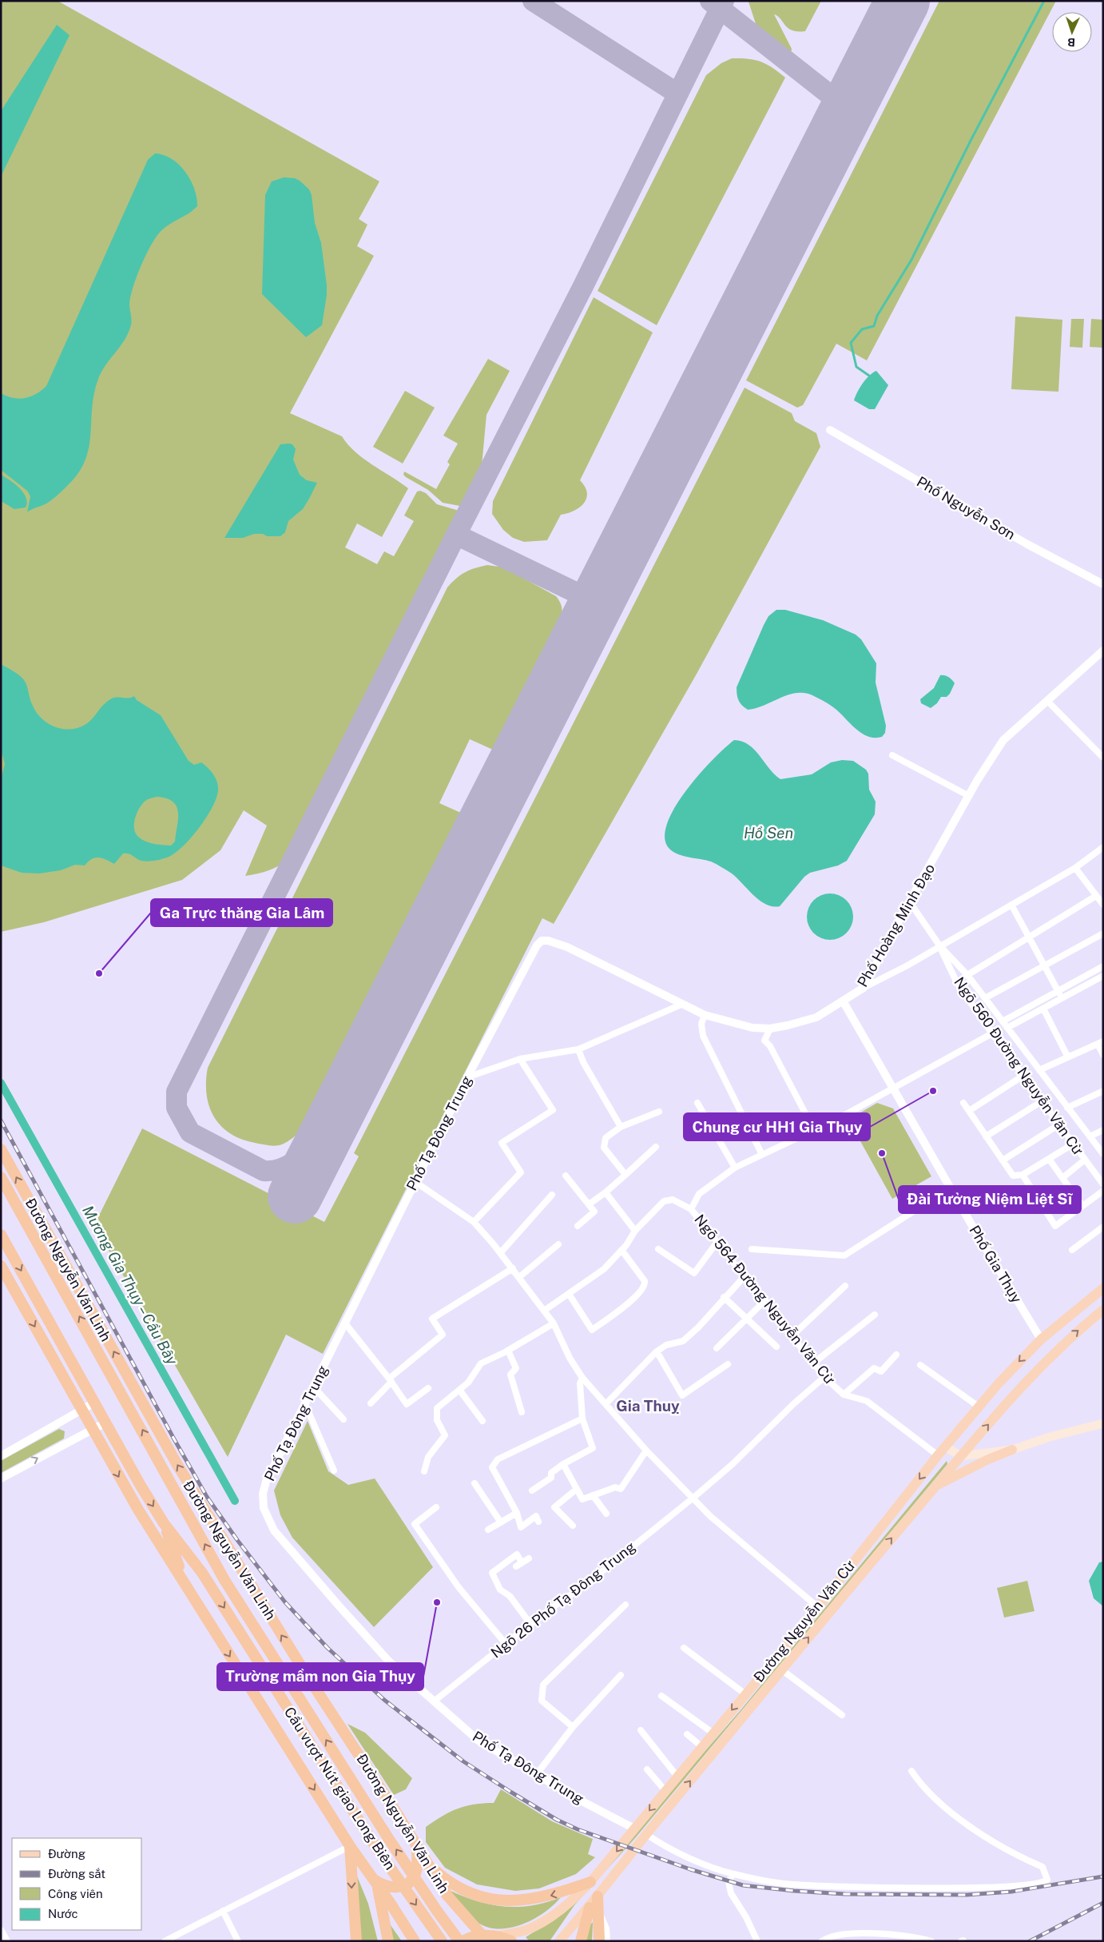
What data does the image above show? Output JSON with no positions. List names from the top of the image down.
{
  "streets": {
    "highway": ["Đường Nguyễn Văn Linh", "Cầu vượt Nút giao Long Biên"],
    "main road": ["Đường Nguyễn Văn Cừ"],
    "street": [
      "Phố Nguyễn Sơn",
      "Phố Hoàng Minh Đạo",
      "Ngõ 560 Đường Nguyễn Văn Cừ",
      "Phố Tạ Đông Trung",
      "Phố Gia Thụy",
      "Ngõ 564 Đường Nguyễn Văn Cừ",
      "Ngõ 26 Phố Tạ Đông Trung"
    ]
  },
  "crossings": [
    ["Phố Hoàng Minh Đạo", "Phố Tạ Đông Trung"],
    ["Phố Hoàng Minh Đạo", "Phố Gia Thụy"],
    ["Phố Tạ Đông Trung", "Ngõ 26 Phố Tạ Đông Trung"],
    ["Phố Tạ Đông Trung", "Đường Nguyễn Văn Cừ"],
    ["Phố Gia Thụy", "Đường Nguyễn Văn Cừ"],
    ["Đường Nguyễn Văn Linh", "Cầu vượt Nút giao Long Biên"],
    ["Ngõ 564 Đường Nguyễn Văn Cừ", "Ngõ 26 Phố Tạ Đông Trung"],
    ["Ngõ 564 Đường Nguyễn Văn Cừ", "Đường Nguyễn Văn Cừ"]
  ],
  "districts": ["Gia Thuỵ"],
  "water": ["Hồ Sen", "Mương Gia Thụy – Cầu Bây"],
  "places": [
    "Ga Trực thăng Gia Lâm",
    "Chung cư HH1 Gia Thụy",
    "Đài Tưởng Niệm Liệt Sĩ",
    "Trường mầm non Gia Thụy"
  ],
  "legend": [
    "Đường",
    "Đường sắt",
    "Công viên",
    "Nước"
  ],
  "north": "bottom"
}
